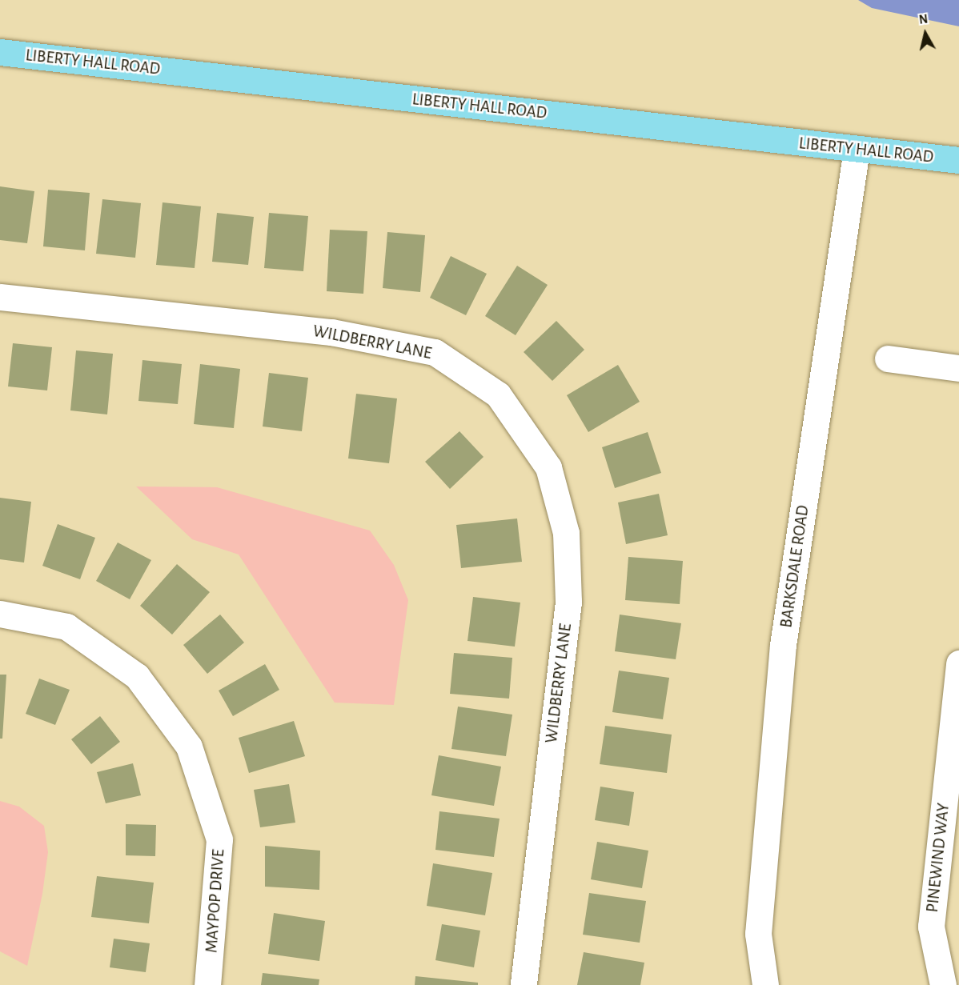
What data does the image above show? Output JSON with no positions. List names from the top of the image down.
{
  "streets": {
    "main road": ["LIBERTY HALL ROAD"],
    "street": [
      "WILDBERRY LANE",
      "BARKSDALE ROAD",
      "PINEWIND WAY",
      "MAYPOP DRIVE"
    ]
  },
  "crossings": [
    ["LIBERTY HALL ROAD", "BARKSDALE ROAD"]
  ],
  "north": "top"
}
